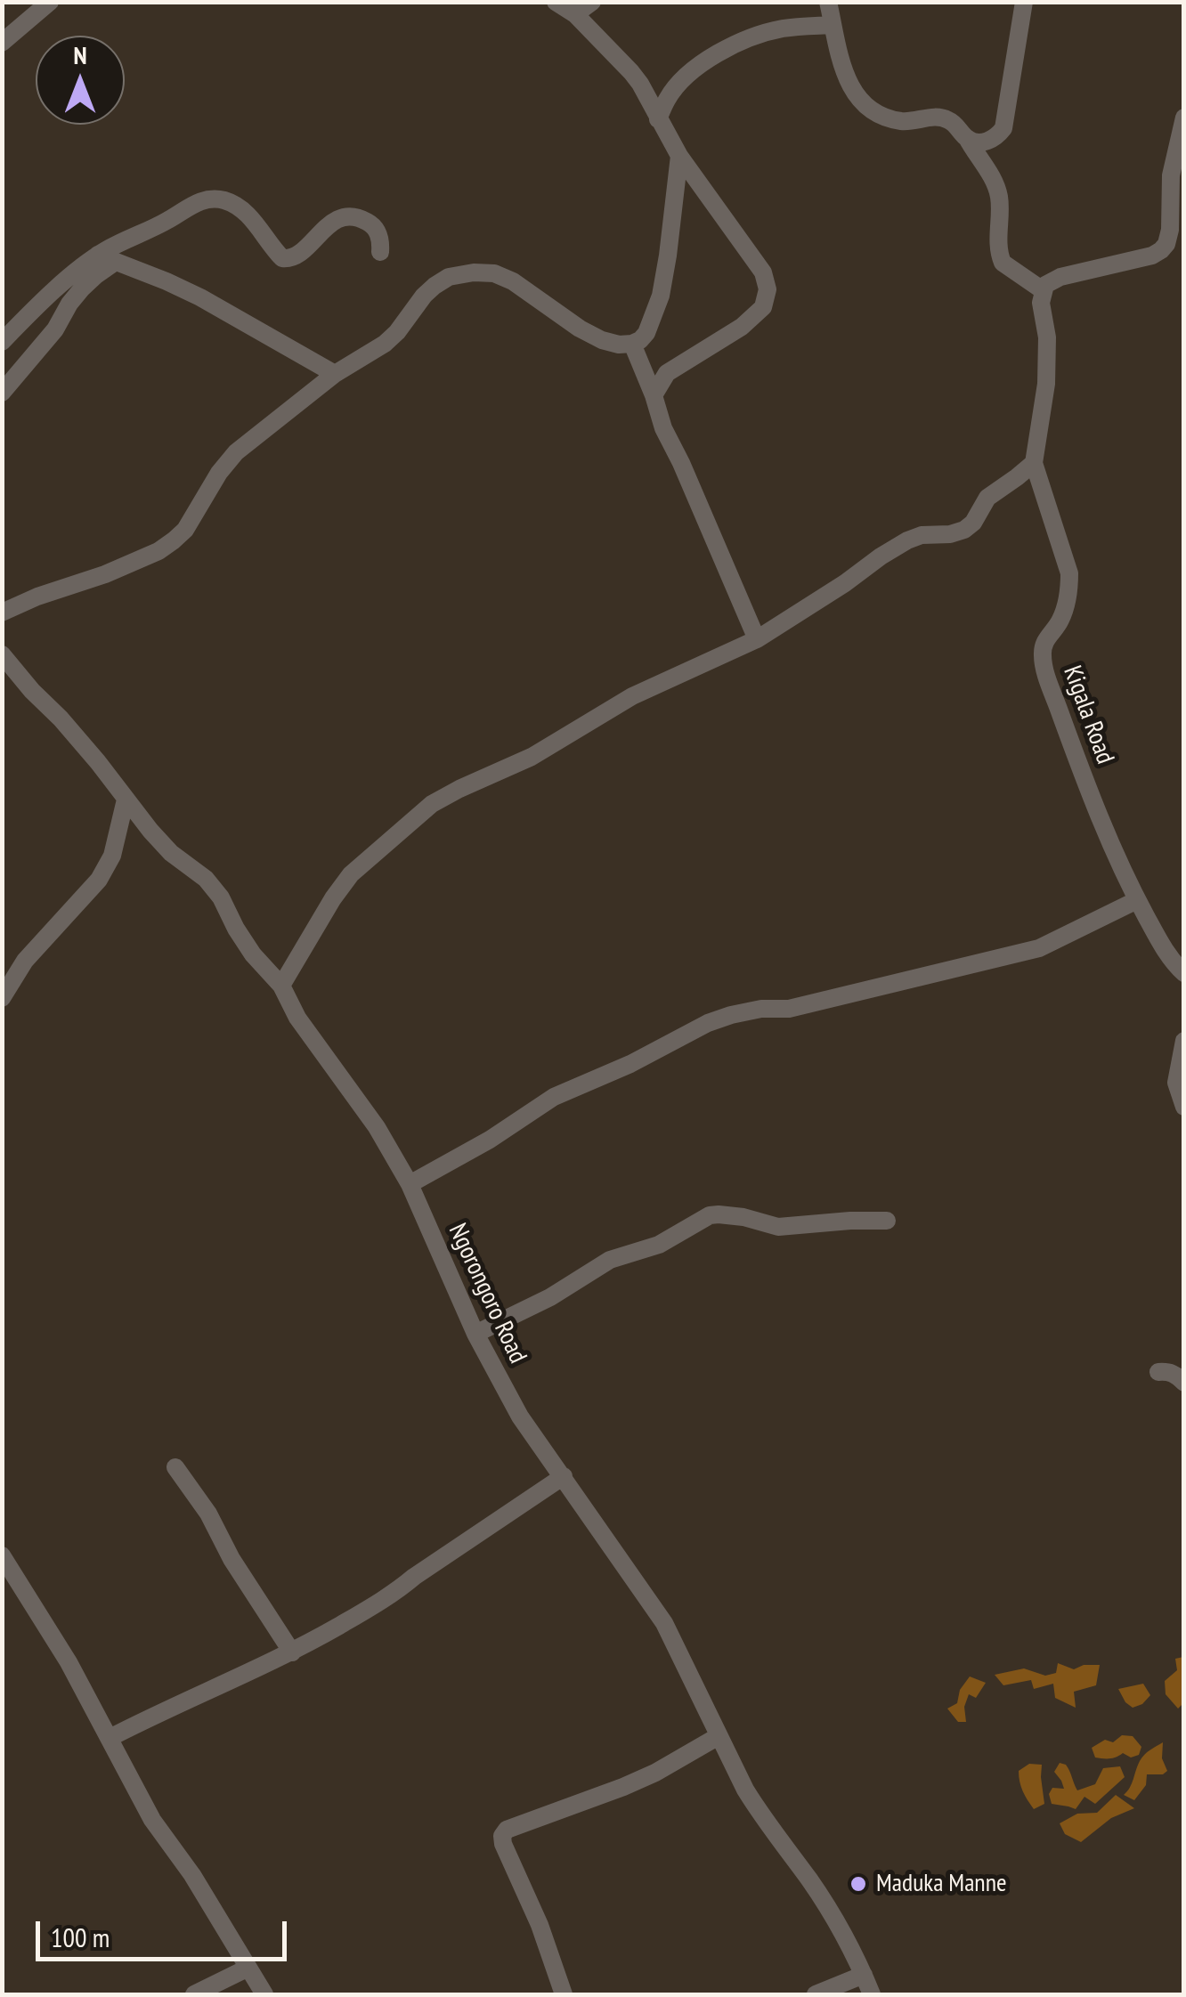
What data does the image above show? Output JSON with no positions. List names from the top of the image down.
{
  "streets": {
    "street": ["Kigala Road", "Ngorongoro Road"]
  },
  "places": ["Maduka Manne"],
  "scale_bar": "100 m",
  "north": "top"
}
